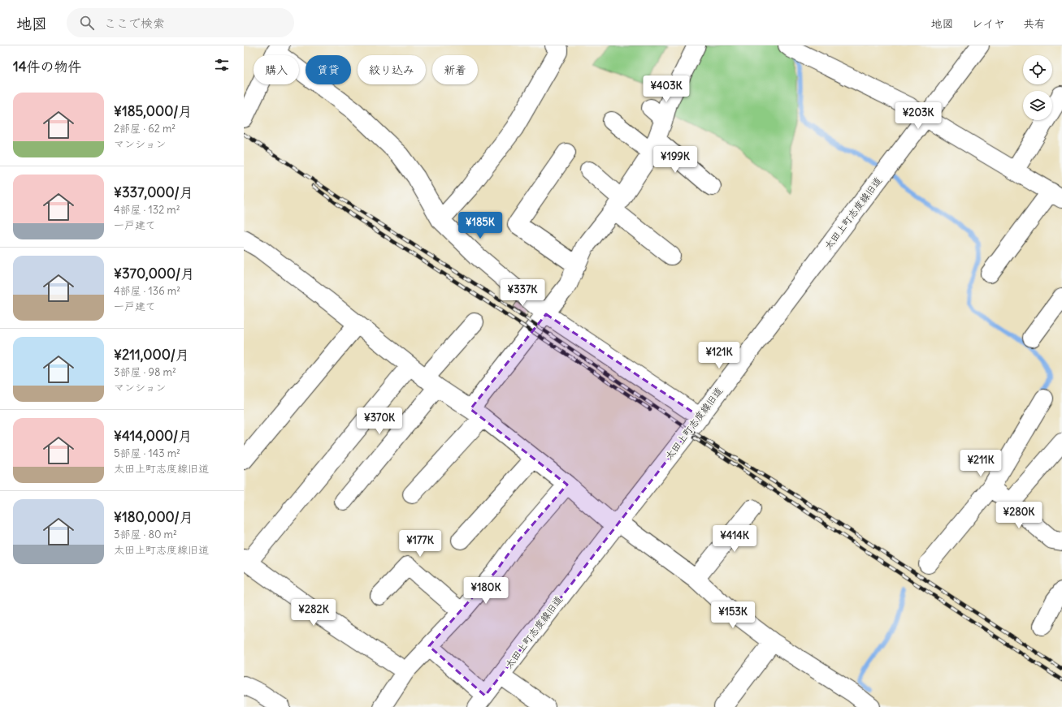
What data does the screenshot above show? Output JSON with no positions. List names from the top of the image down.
{
  "streets": {
    "street": ["太田上町志度線旧道"]
  },
  "page": {
    "header": "地図",
    "search": "ここで検索",
    "nav": ["地図", "レイヤ", "共有"],
    "heading": "14件の物件",
    "chip": [
      "購入",
      "賃貸",
      "絞り込み",
      "新着"
    ],
    "price": [
      "¥403K",
      "¥203K",
      "¥199K",
      "¥185K",
      "¥337K",
      "¥121K",
      "¥370K",
      "¥211K",
      "¥280K",
      "¥414K",
      "¥177K",
      "¥180K",
      "¥282K",
      "¥153K"
    ],
    "list": [
      {
        "name": "¥185,000/月",
        "note": "2部屋 · 62 m² · マンション"
      },
      {
        "name": "¥337,000/月",
        "note": "4部屋 · 132 m² · 一戸建て"
      },
      {
        "name": "¥370,000/月",
        "note": "4部屋 · 136 m² · 一戸建て"
      },
      {
        "name": "¥211,000/月",
        "note": "3部屋 · 98 m² · マンション"
      },
      {
        "name": "¥414,000/月",
        "note": "5部屋 · 143 m² · 太田上町志度線旧道"
      },
      {
        "name": "¥180,000/月",
        "note": "3部屋 · 80 m² · 太田上町志度線旧道"
      }
    ]
  }
}
